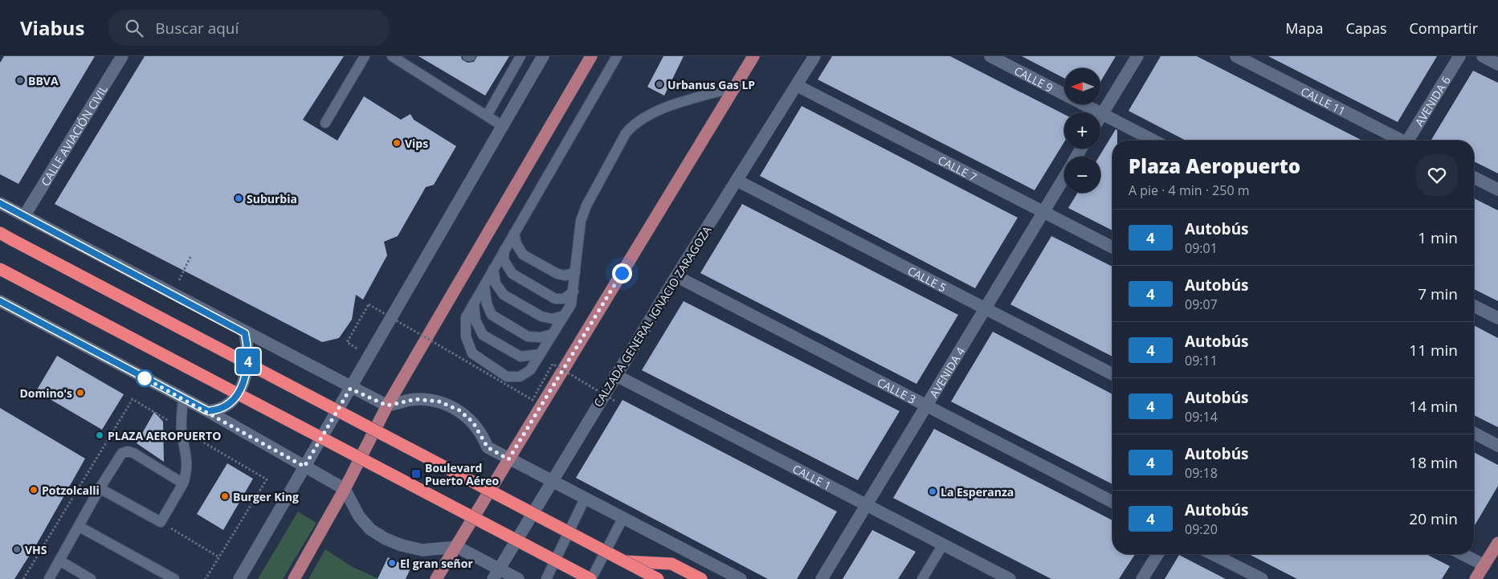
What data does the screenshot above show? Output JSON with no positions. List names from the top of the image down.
{
  "streets": {
    "street": [
      "CALLE 9",
      "CALLE 11",
      "AVENIDA 6",
      "CALLE AVIACIÓN CIVIL",
      "CALLE 7",
      "CALLE 5",
      "CALZADA GENERAL IGNACIO ZARAGOZA",
      "AVENIDA 4",
      "CALLE 3",
      "CALLE 1"
    ]
  },
  "crossings": [
    ["CALLE 7", "CALZADA GENERAL IGNACIO ZARAGOZA"],
    ["CALLE 7", "AVENIDA 4"],
    ["CALLE 5", "CALZADA GENERAL IGNACIO ZARAGOZA"],
    ["CALLE 5", "AVENIDA 4"],
    ["CALZADA GENERAL IGNACIO ZARAGOZA", "CALLE 3"],
    ["CALZADA GENERAL IGNACIO ZARAGOZA", "CALLE 1"],
    ["AVENIDA 4", "CALLE 3"],
    ["AVENIDA 4", "CALLE 1"]
  ],
  "places": {
    "other": [
      "BBVA",
      "Urbanus Gas LP",
      "Vips",
      "Suburbia",
      "Domino's",
      "PLAZA AEROPUERTO",
      "Potzolcalli",
      "La Esperanza",
      "Burger King",
      "VHS",
      "El gran señor"
    ],
    "transit": ["Boulevard Puerto Aéreo"]
  },
  "lines": ["bus line 4"],
  "north": "left",
  "page": {
    "header": "Viabus",
    "search": "Buscar aquí",
    "nav": ["Mapa", "Capas", "Compartir"],
    "on_map": "4",
    "map_buttons": ["+", "−"],
    "heading": ["Plaza Aeropuerto", "A pie · 4 min · 250 m"],
    "list": [
      {
        "mark": "4",
        "name": "Autobús",
        "note": "09:01",
        "value": "1 min"
      },
      {
        "mark": "4",
        "name": "Autobús",
        "note": "09:07",
        "value": "7 min"
      },
      {
        "mark": "4",
        "name": "Autobús",
        "note": "09:11",
        "value": "11 min"
      },
      {
        "mark": "4",
        "name": "Autobús",
        "note": "09:14",
        "value": "14 min"
      },
      {
        "mark": "4",
        "name": "Autobús",
        "note": "09:18",
        "value": "18 min"
      },
      {
        "mark": "4",
        "name": "Autobús",
        "note": "09:20",
        "value": "20 min"
      }
    ]
  }
}
